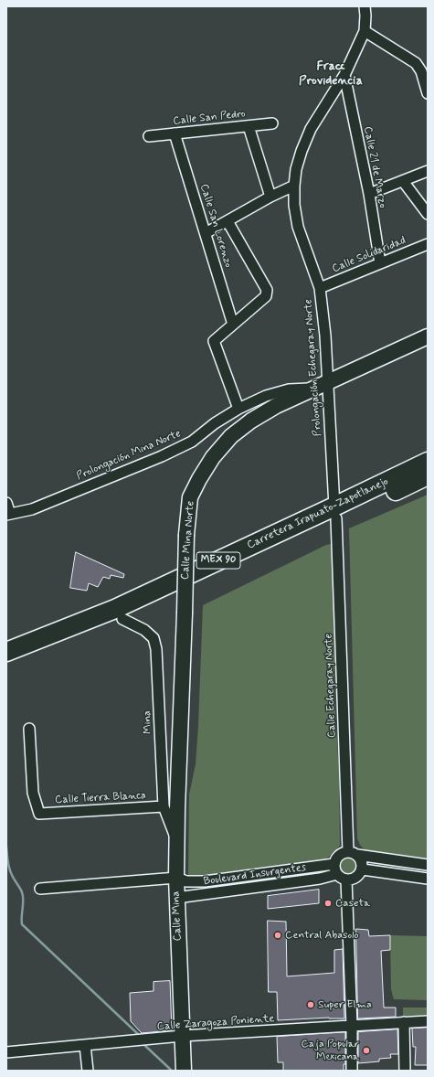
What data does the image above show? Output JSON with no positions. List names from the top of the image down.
{
  "streets": {
    "highway": ["Carretera Irapuato-Zapotlanejo", "MEX 90"],
    "street": [
      "Calle San Pedro",
      "Calle 21 de Marzo",
      "Calle San Lorenzo",
      "Calle Solidaridad",
      "Prolongación Echegaray Norte",
      "Prolongación Mina Norte",
      "Calle Mina Norte",
      "Calle Echegaray Norte",
      "Mina",
      "Calle Tierra Blanca",
      "Boulevard Insurgentes",
      "Calle Mina",
      "Calle Zaragoza Poniente"
    ]
  },
  "crossings": [
    ["Calle San Pedro", "Calle San Lorenzo"],
    ["Calle 21 de Marzo", "Calle Solidaridad"],
    ["Calle 21 de Marzo", "Prolongación Echegaray Norte"],
    ["Calle Solidaridad", "Prolongación Echegaray Norte"],
    ["Prolongación Echegaray Norte", "Prolongación Mina Norte"],
    ["Prolongación Echegaray Norte", "Carretera Irapuato-Zapotlanejo"],
    ["Prolongación Echegaray Norte", "Calle Mina Norte"],
    ["Prolongación Echegaray Norte", "MEX 90"],
    ["Prolongación Echegaray Norte", "Calle Echegaray Norte"],
    ["Prolongación Mina Norte", "Calle Mina Norte"],
    ["Carretera Irapuato-Zapotlanejo", "MEX 90"],
    ["Carretera Irapuato-Zapotlanejo", "Calle Echegaray Norte"],
    ["Calle Mina Norte", "Mina"],
    ["Calle Mina Norte", "Boulevard Insurgentes"],
    ["Calle Mina Norte", "Calle Mina"],
    ["MEX 90", "Calle Echegaray Norte"],
    ["MEX 90", "Mina"],
    ["Calle Echegaray Norte", "Boulevard Insurgentes"],
    ["Mina", "Calle Tierra Blanca"],
    ["Boulevard Insurgentes", "Calle Mina"],
    ["Calle Mina", "Calle Zaragoza Poniente"]
  ],
  "districts": ["Fracc Providencia"],
  "places": [
    "Caseta",
    "Central Abasolo",
    "Super Elma",
    "Caja Popular Mexicana"
  ]
}
